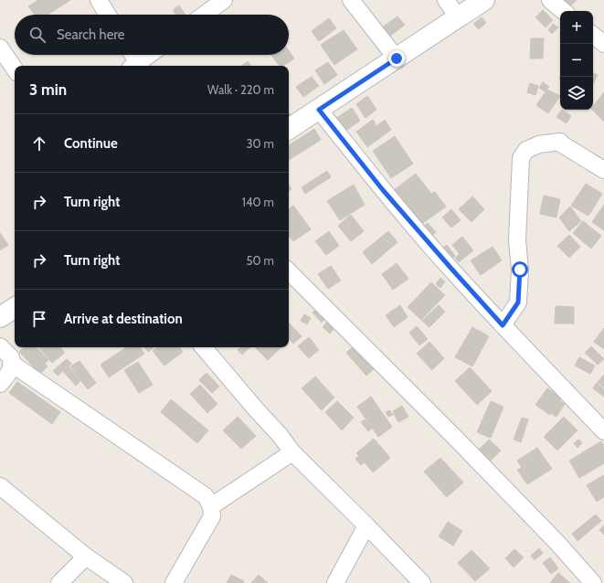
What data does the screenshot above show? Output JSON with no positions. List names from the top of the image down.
{
  "page": {
    "map_buttons": ["+", "−"],
    "search": "Search here",
    "heading": ["3 min", "Walk · 220 m"],
    "list": [
      ["Continue", "30 m"],
      ["Turn right", "140 m"],
      ["Turn right", "50 m"],
      "Arrive at destination"
    ]
  }
}
